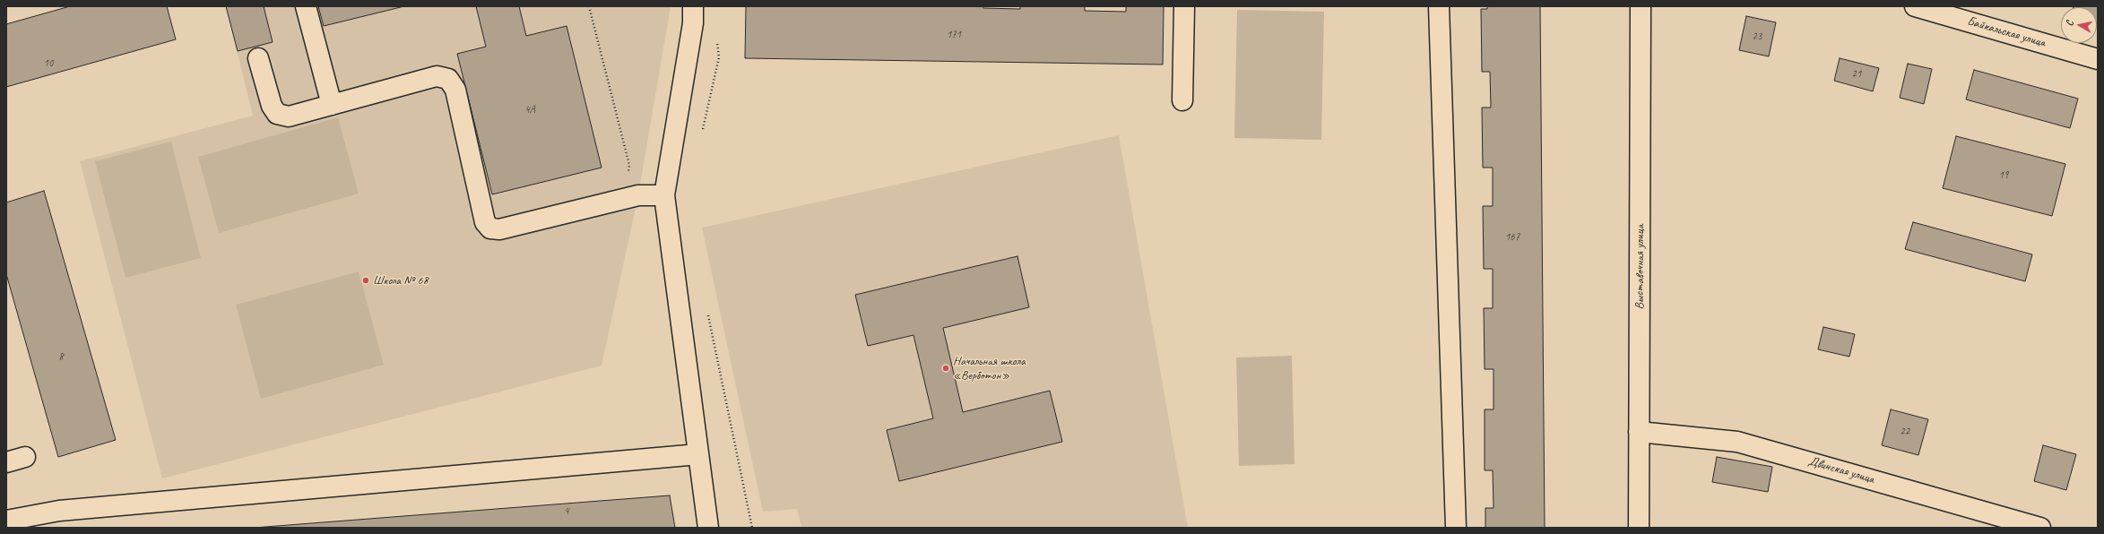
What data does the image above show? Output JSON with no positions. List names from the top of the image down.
{
  "streets": {
    "street": ["Байкальская улица", "Выставочная улица", "Двинская улица"]
  },
  "crossings": [
    ["Выставочная улица", "Двинская улица"]
  ],
  "places": ["Школа № 68", "Начальная школа «Верботон»"],
  "house_numbers": [
    "171",
    "23",
    "10",
    "21",
    "4А",
    "19",
    "167",
    "8",
    "22",
    "4"
  ],
  "north": "left"
}
